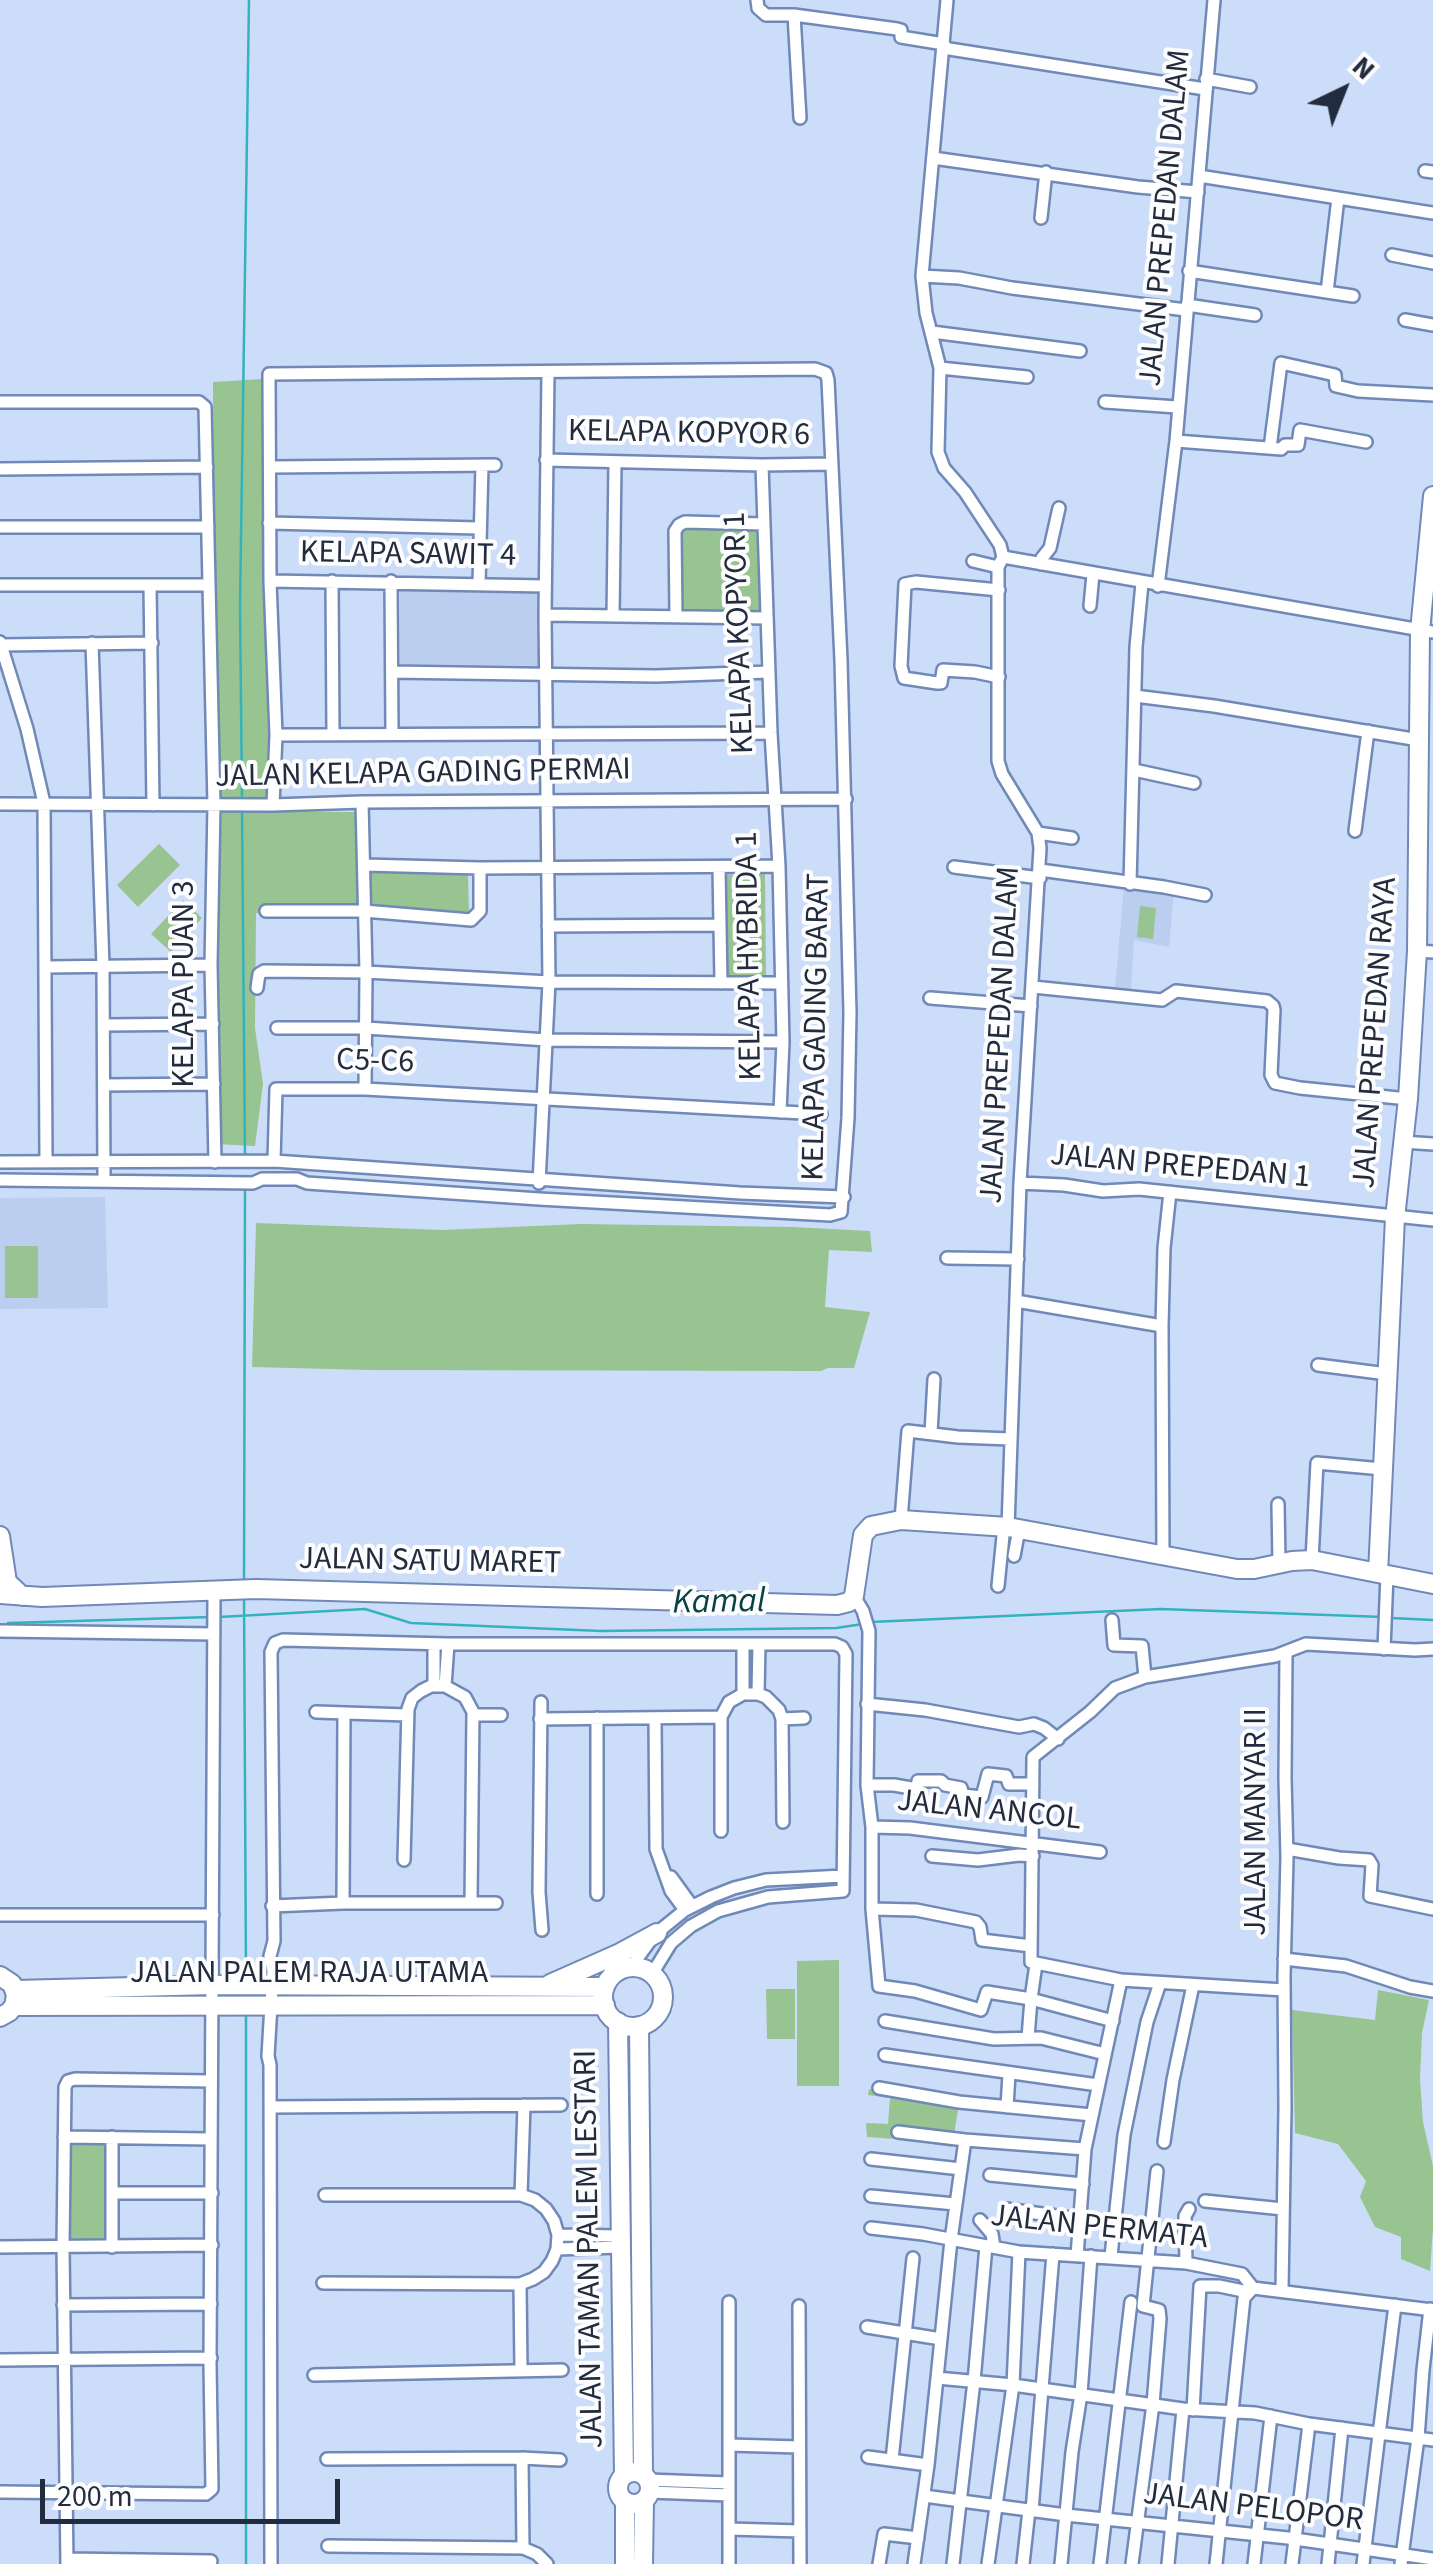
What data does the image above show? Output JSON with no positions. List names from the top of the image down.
{
  "streets": {
    "street": [
      "JALAN PREPEDAN DALAM",
      "KELAPA KOPYOR 6",
      "KELAPA SAWIT 4",
      "KELAPA KOPYOR 1",
      "JALAN KELAPA GADING PERMAI",
      "KELAPA HYBRIDA 1",
      "KELAPA PUAN 3",
      "KELAPA GADING BARAT",
      "JALAN PREPEDAN RAYA",
      "C5-C6",
      "JALAN PREPEDAN 1",
      "JALAN SATU MARET",
      "JALAN ANCOL",
      "JALAN MANYAR II",
      "JALAN PALEM RAJA UTAMA",
      "JALAN PERMATA",
      "JALAN TAMAN PALEM LESTARI",
      "JALAN PELOPOR"
    ]
  },
  "crossings": [
    ["JALAN PREPEDAN DALAM", "JALAN PREPEDAN 1"],
    ["KELAPA KOPYOR 6", "KELAPA KOPYOR 1"],
    ["KELAPA KOPYOR 6", "KELAPA GADING BARAT"],
    ["KELAPA KOPYOR 1", "JALAN KELAPA GADING PERMAI"],
    ["KELAPA KOPYOR 1", "KELAPA HYBRIDA 1"],
    ["JALAN KELAPA GADING PERMAI", "KELAPA HYBRIDA 1"],
    ["JALAN KELAPA GADING PERMAI", "KELAPA PUAN 3"],
    ["JALAN KELAPA GADING PERMAI", "KELAPA GADING BARAT"],
    ["KELAPA HYBRIDA 1", "C5-C6"],
    ["KELAPA PUAN 3", "KELAPA GADING BARAT"],
    ["KELAPA GADING BARAT", "C5-C6"],
    ["JALAN PREPEDAN RAYA", "JALAN PREPEDAN 1"],
    ["JALAN MANYAR II", "JALAN PERMATA"],
    ["JALAN PALEM RAJA UTAMA", "JALAN TAMAN PALEM LESTARI"]
  ],
  "water": ["Kamal"],
  "scale_bar": "200 m",
  "north": "top right"
}
